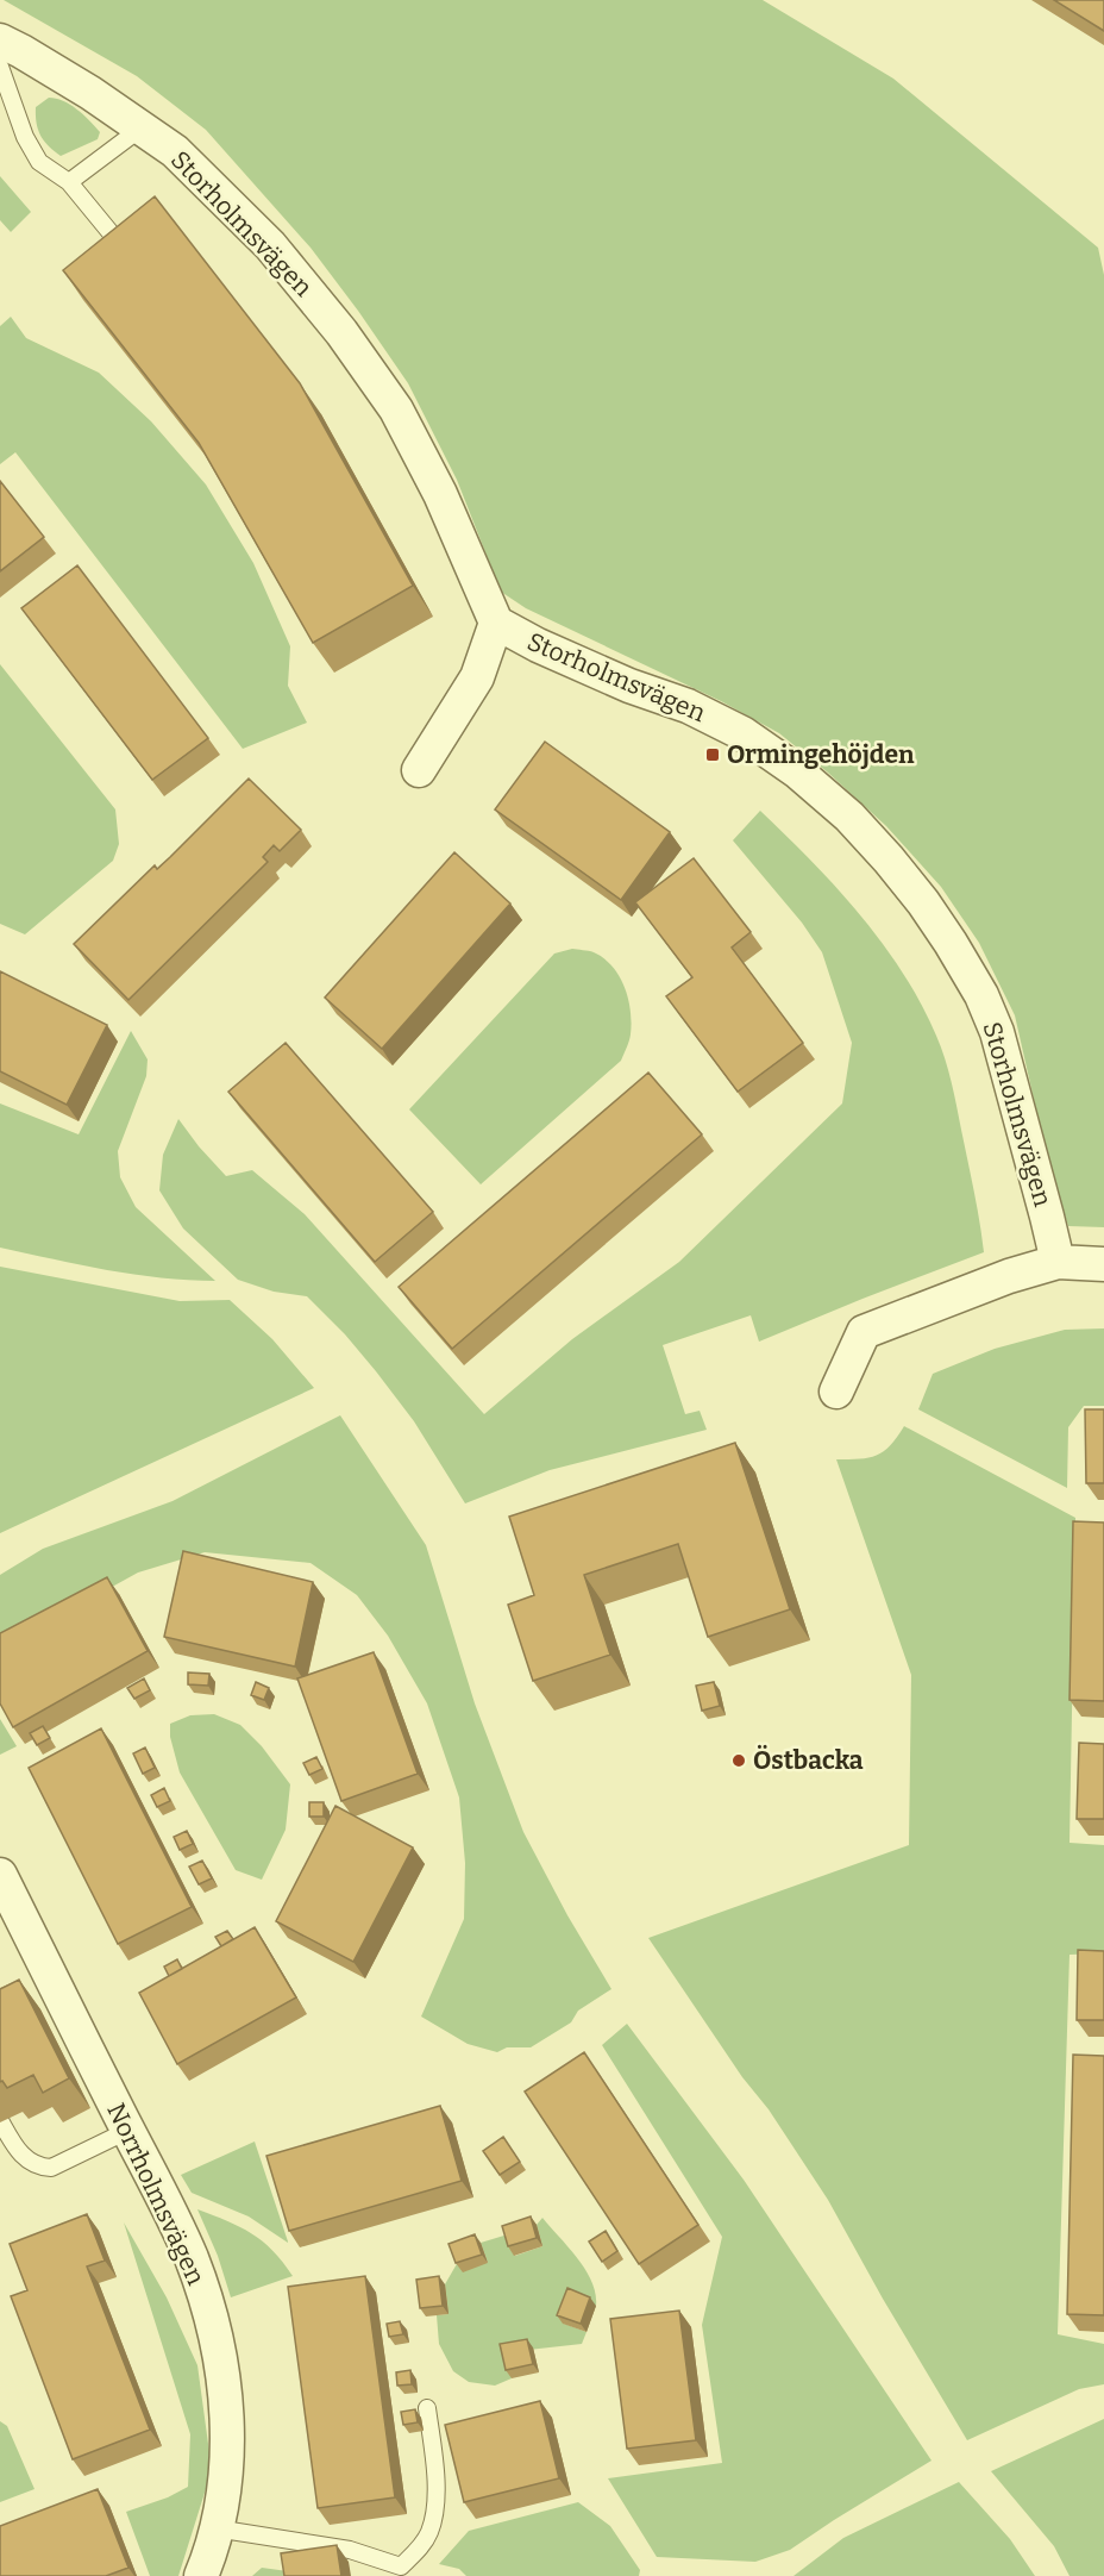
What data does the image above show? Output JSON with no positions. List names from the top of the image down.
{
  "streets": {
    "street": ["Storholmsvägen", "Norrholmsvägen"]
  },
  "places": {
    "transit": ["Ormingehöjden"],
    "other": ["Östbacka"]
  }
}
